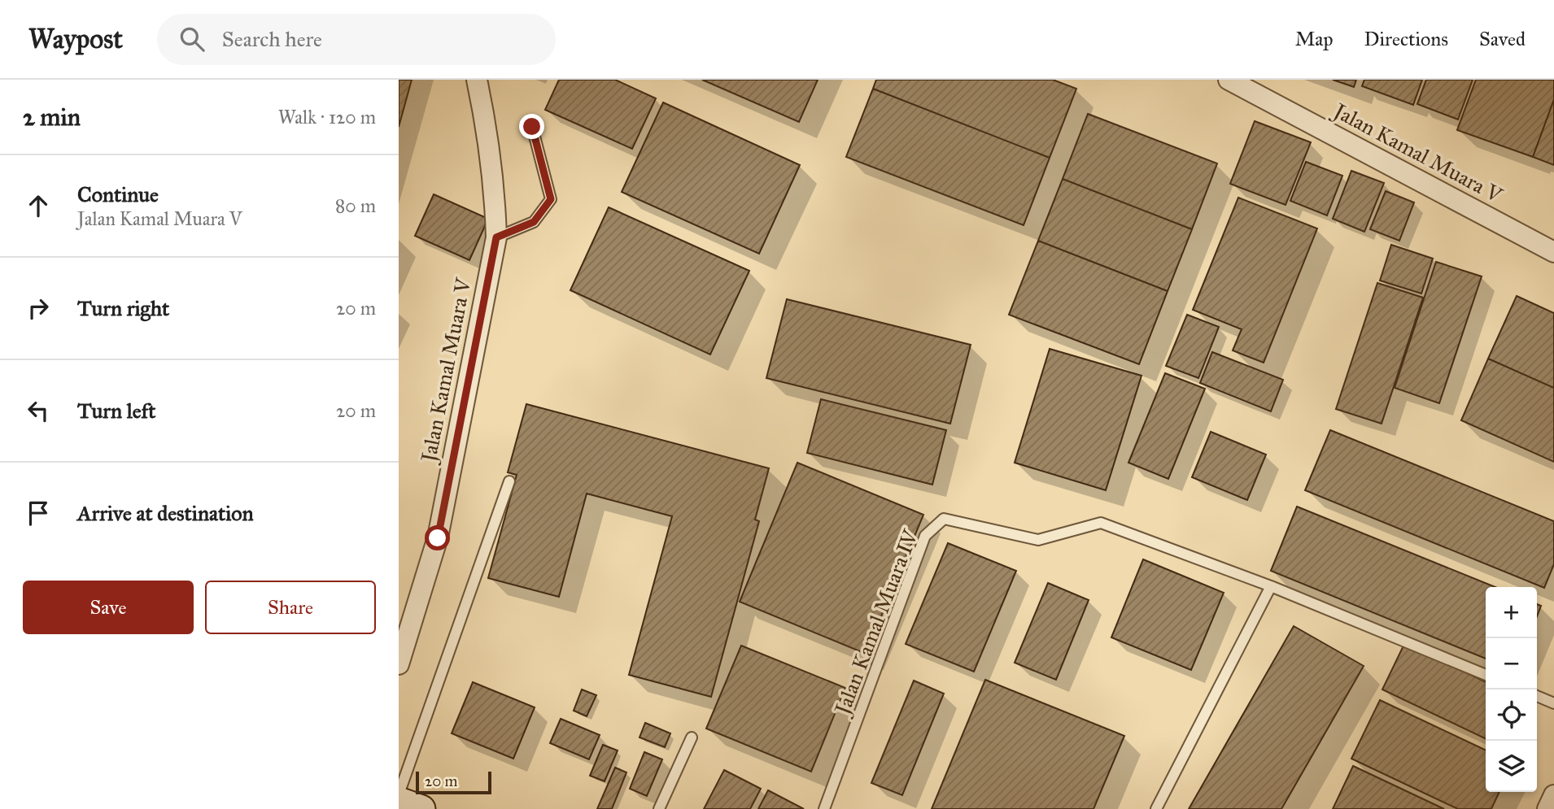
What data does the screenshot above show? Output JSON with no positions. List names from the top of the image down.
{
  "streets": {
    "street": ["Jalan Kamal Muara V"],
    "lane": ["Jalan Kamal Muara IV"]
  },
  "scale_bar": "20 m",
  "page": {
    "header": "Waypost",
    "search": "Search here",
    "nav": ["Map", "Directions", "Saved"],
    "heading": ["2 min", "Walk · 120 m"],
    "list": [
      ["Continue", "Jalan Kamal Muara V", "80 m"],
      ["Turn right", "20 m"],
      ["Turn left", "20 m"],
      "Arrive at destination"
    ],
    "buttons": ["Save", "Share"],
    "map_buttons": ["+", "−"],
    "scale": "20 m"
  }
}
